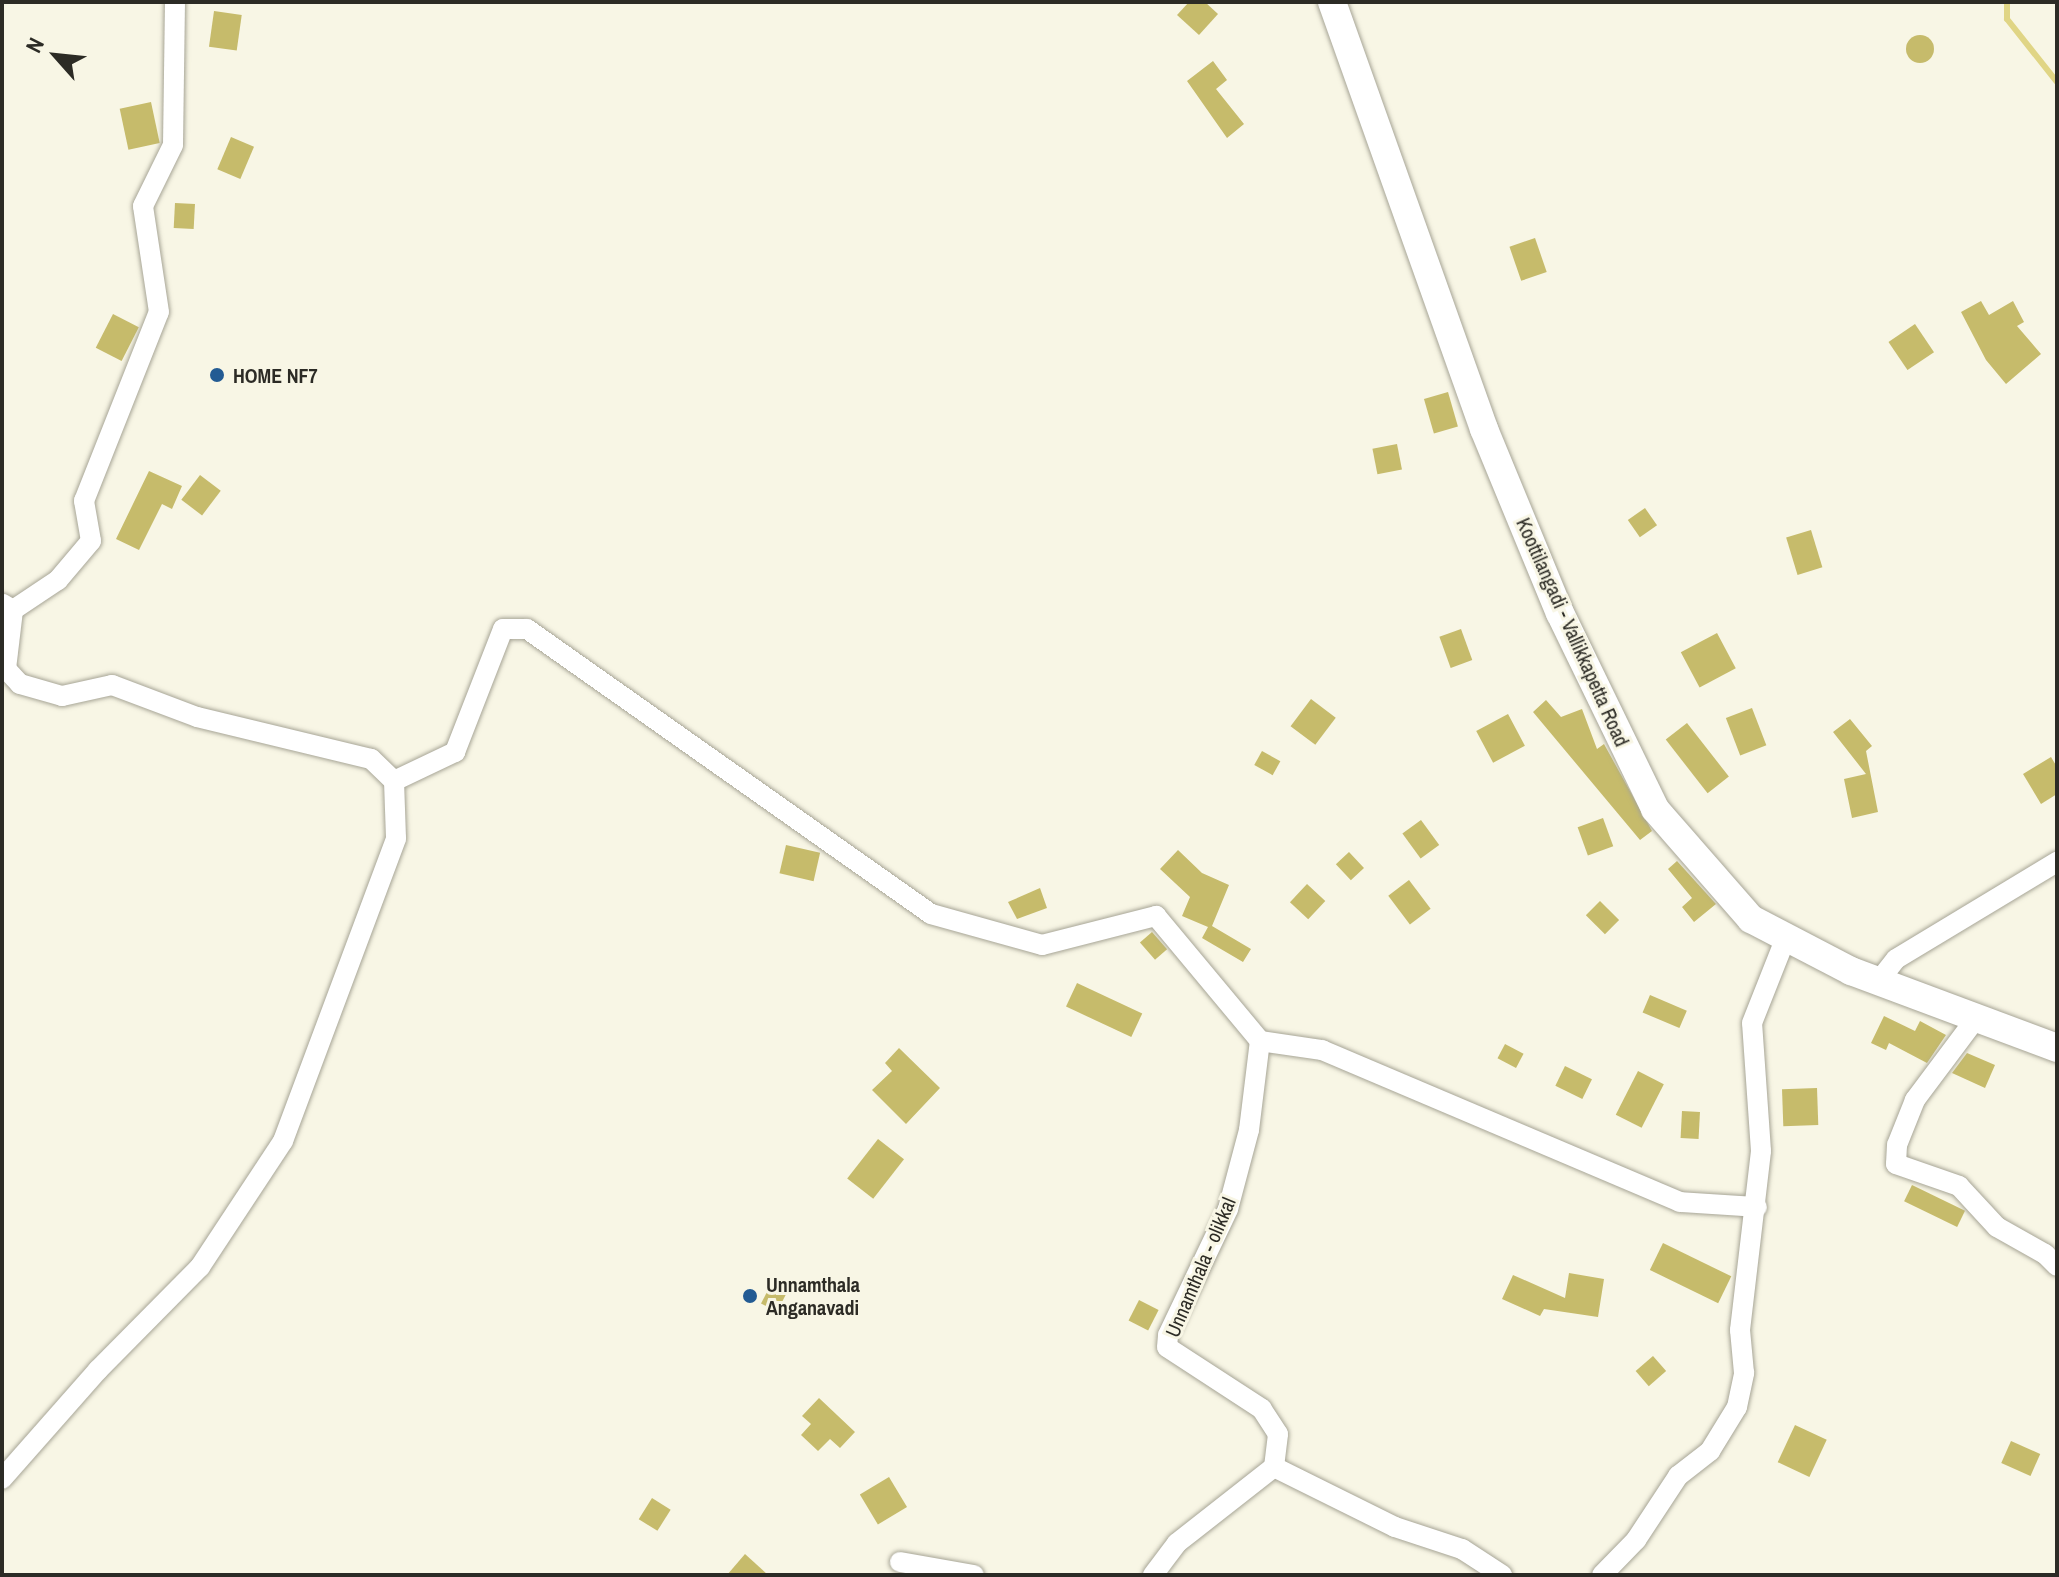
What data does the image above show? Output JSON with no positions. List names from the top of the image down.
{
  "streets": {
    "main road": ["Koottilangadi - Vallikkapetta Road"],
    "street": ["Unnamthala - olikkal"]
  },
  "places": ["HOME NF7", "Unnamthala Anganavadi"],
  "north": "top left"
}
